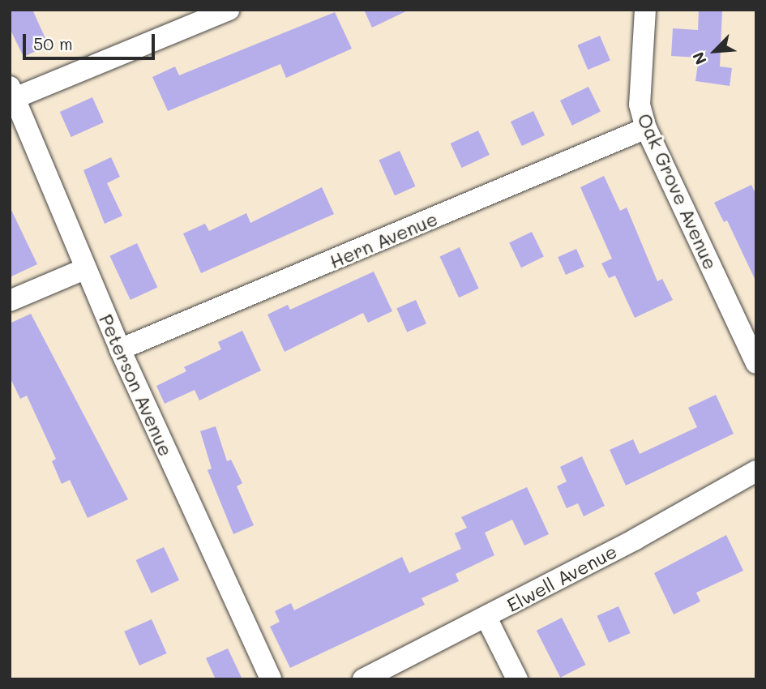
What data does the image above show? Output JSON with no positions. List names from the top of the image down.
{
  "streets": {
    "street": [
      "Oak Grove Avenue",
      "Hern Avenue",
      "Peterson Avenue",
      "Elwell Avenue"
    ]
  },
  "crossings": [
    ["Oak Grove Avenue", "Hern Avenue"],
    ["Hern Avenue", "Peterson Avenue"]
  ],
  "scale_bar": "50 m",
  "north": "bottom left"
}
